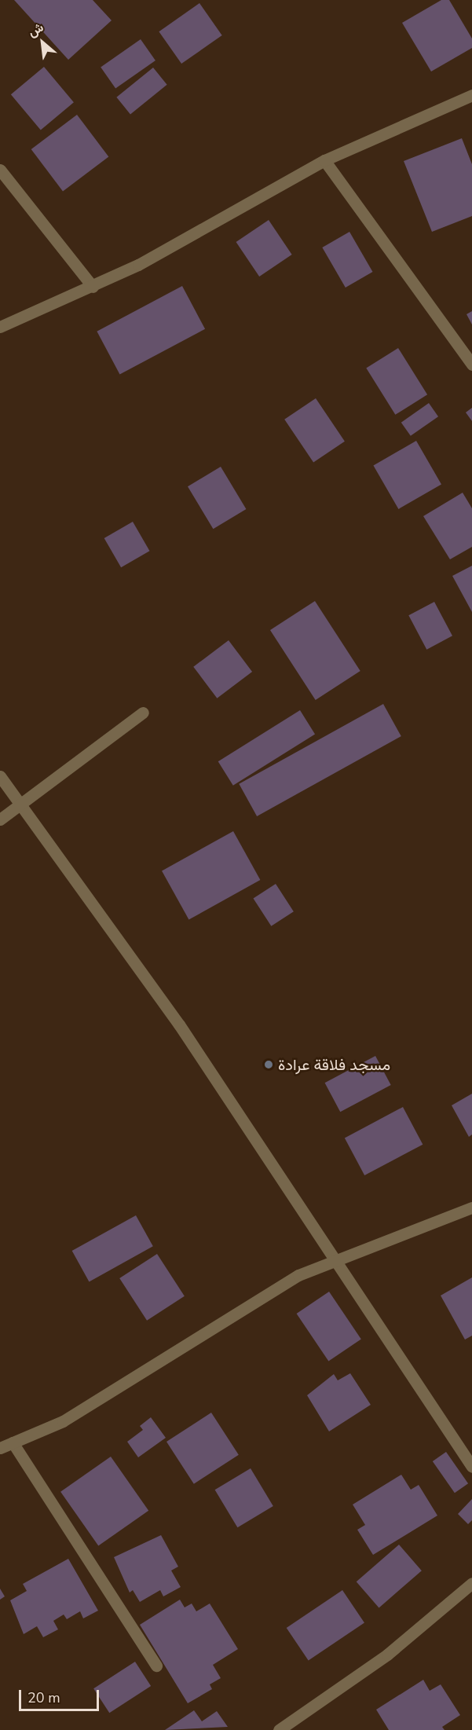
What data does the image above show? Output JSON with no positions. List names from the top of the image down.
{
  "places": ["مسجد فلاقة عرادة"],
  "scale_bar": "20 m",
  "north": "top left"
}
